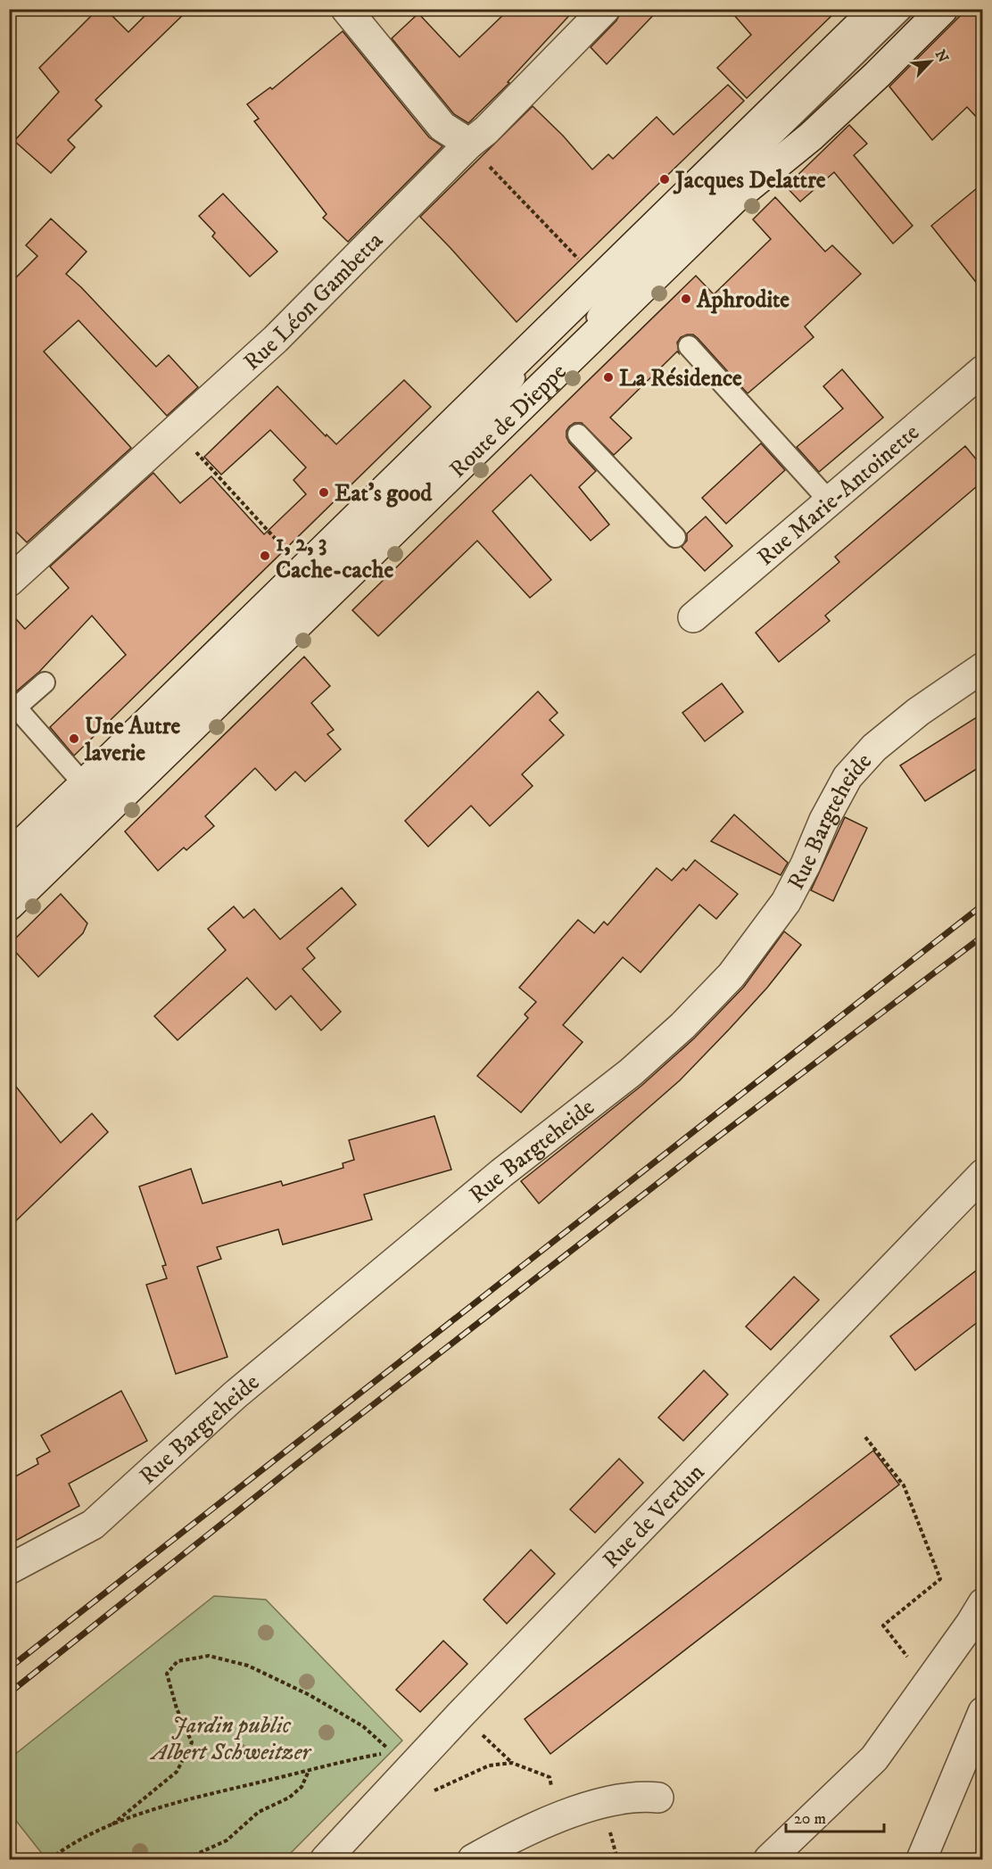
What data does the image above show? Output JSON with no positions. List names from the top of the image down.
{
  "streets": {
    "street": [
      "Rue Léon Gambetta",
      "Route de Dieppe",
      "Rue Marie-Antoinette",
      "Rue Bargteheide",
      "Rue de Verdun"
    ]
  },
  "parks": ["Jardin public Albert Schweitzer"],
  "places": [
    "Jacques Delattre",
    "Aphrodite",
    "La Résidence",
    "Eat's good",
    "1, 2, 3 Cache-cache",
    "Une Autre laverie"
  ],
  "scale_bar": "20 m",
  "north": "top right"
}
